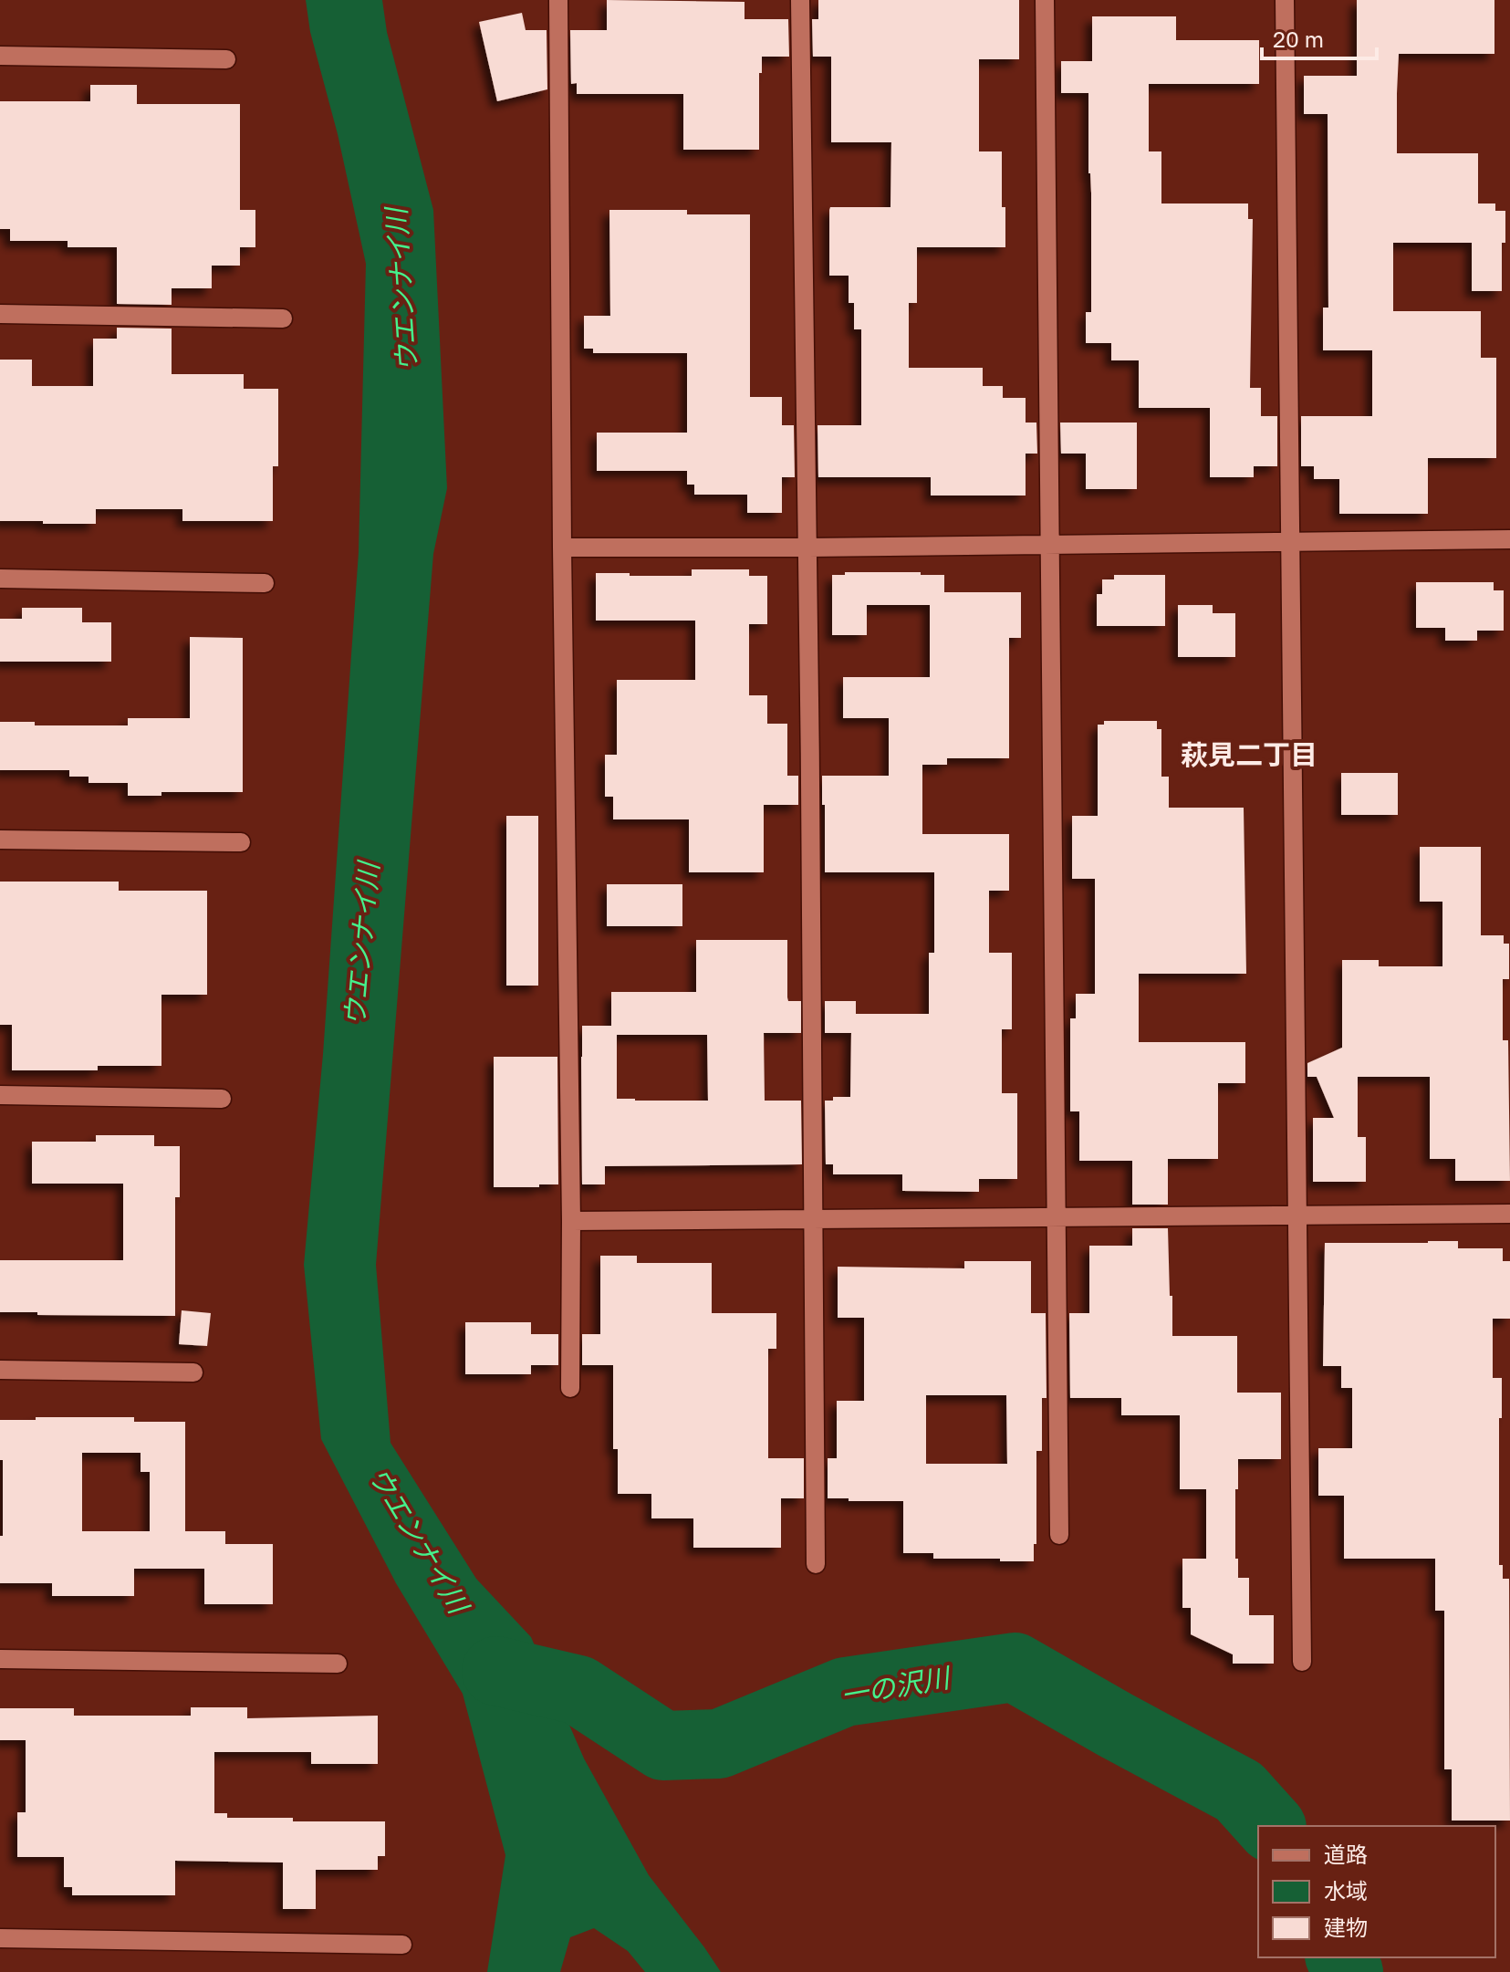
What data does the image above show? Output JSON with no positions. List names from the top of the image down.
{
  "districts": ["萩見二丁目"],
  "water": ["ウエンナイ川", "一の沢川"],
  "legend": ["道路", "水域", "建物"],
  "scale_bar": "20 m"
}
